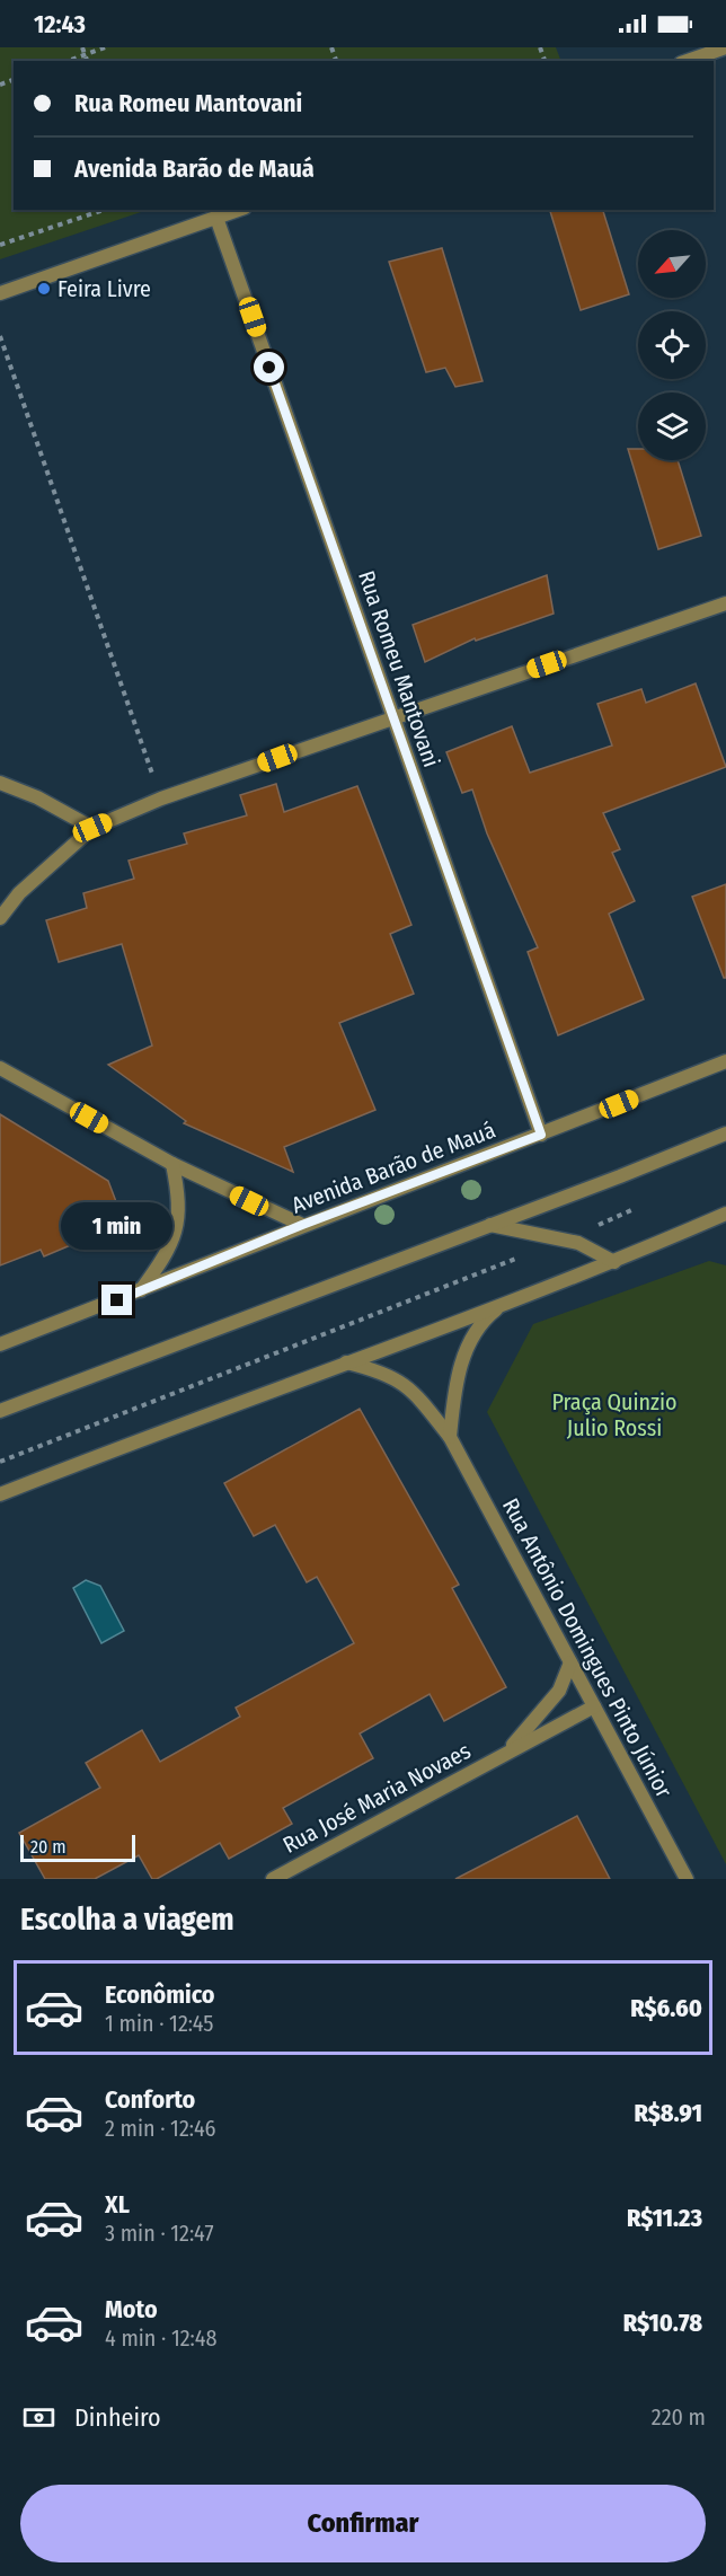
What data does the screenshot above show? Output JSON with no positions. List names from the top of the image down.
{
  "streets": {
    "street": [
      "Rua Romeu Mantovani",
      "Avenida Barão de Mauá",
      "Rua Antônio Domingues Pinto Júnior",
      "Rua José Maria Novaes"
    ]
  },
  "crossings": [
    ["Rua Romeu Mantovani", "Avenida Barão de Mauá"],
    ["Rua Antônio Domingues Pinto Júnior", "Rua José Maria Novaes"]
  ],
  "parks": ["Praça Quinzio Julio Rossi"],
  "places": ["Feira Livre"],
  "scale_bar": "20 m",
  "north": "bottom left",
  "page": {
    "status": "12:43",
    "banner": ["Rua Romeu Mantovani", "Avenida Barão de Mauá"],
    "bubble": "1 min",
    "scale": "20 m",
    "heading": "Escolha a viagem",
    "list": [
      {
        "name": "Econômico",
        "note": "1 min · 12:45",
        "value": "R$6.60"
      },
      {
        "name": "Conforto",
        "note": "2 min · 12:46",
        "value": "R$8.91"
      },
      {
        "name": "XL",
        "note": "3 min · 12:47",
        "value": "R$11.23"
      },
      {
        "name": "Moto",
        "note": "4 min · 12:48",
        "value": "R$10.78"
      }
    ],
    "pay": ["Dinheiro", "220 m"],
    "buttons": "Confirmar"
  }
}
